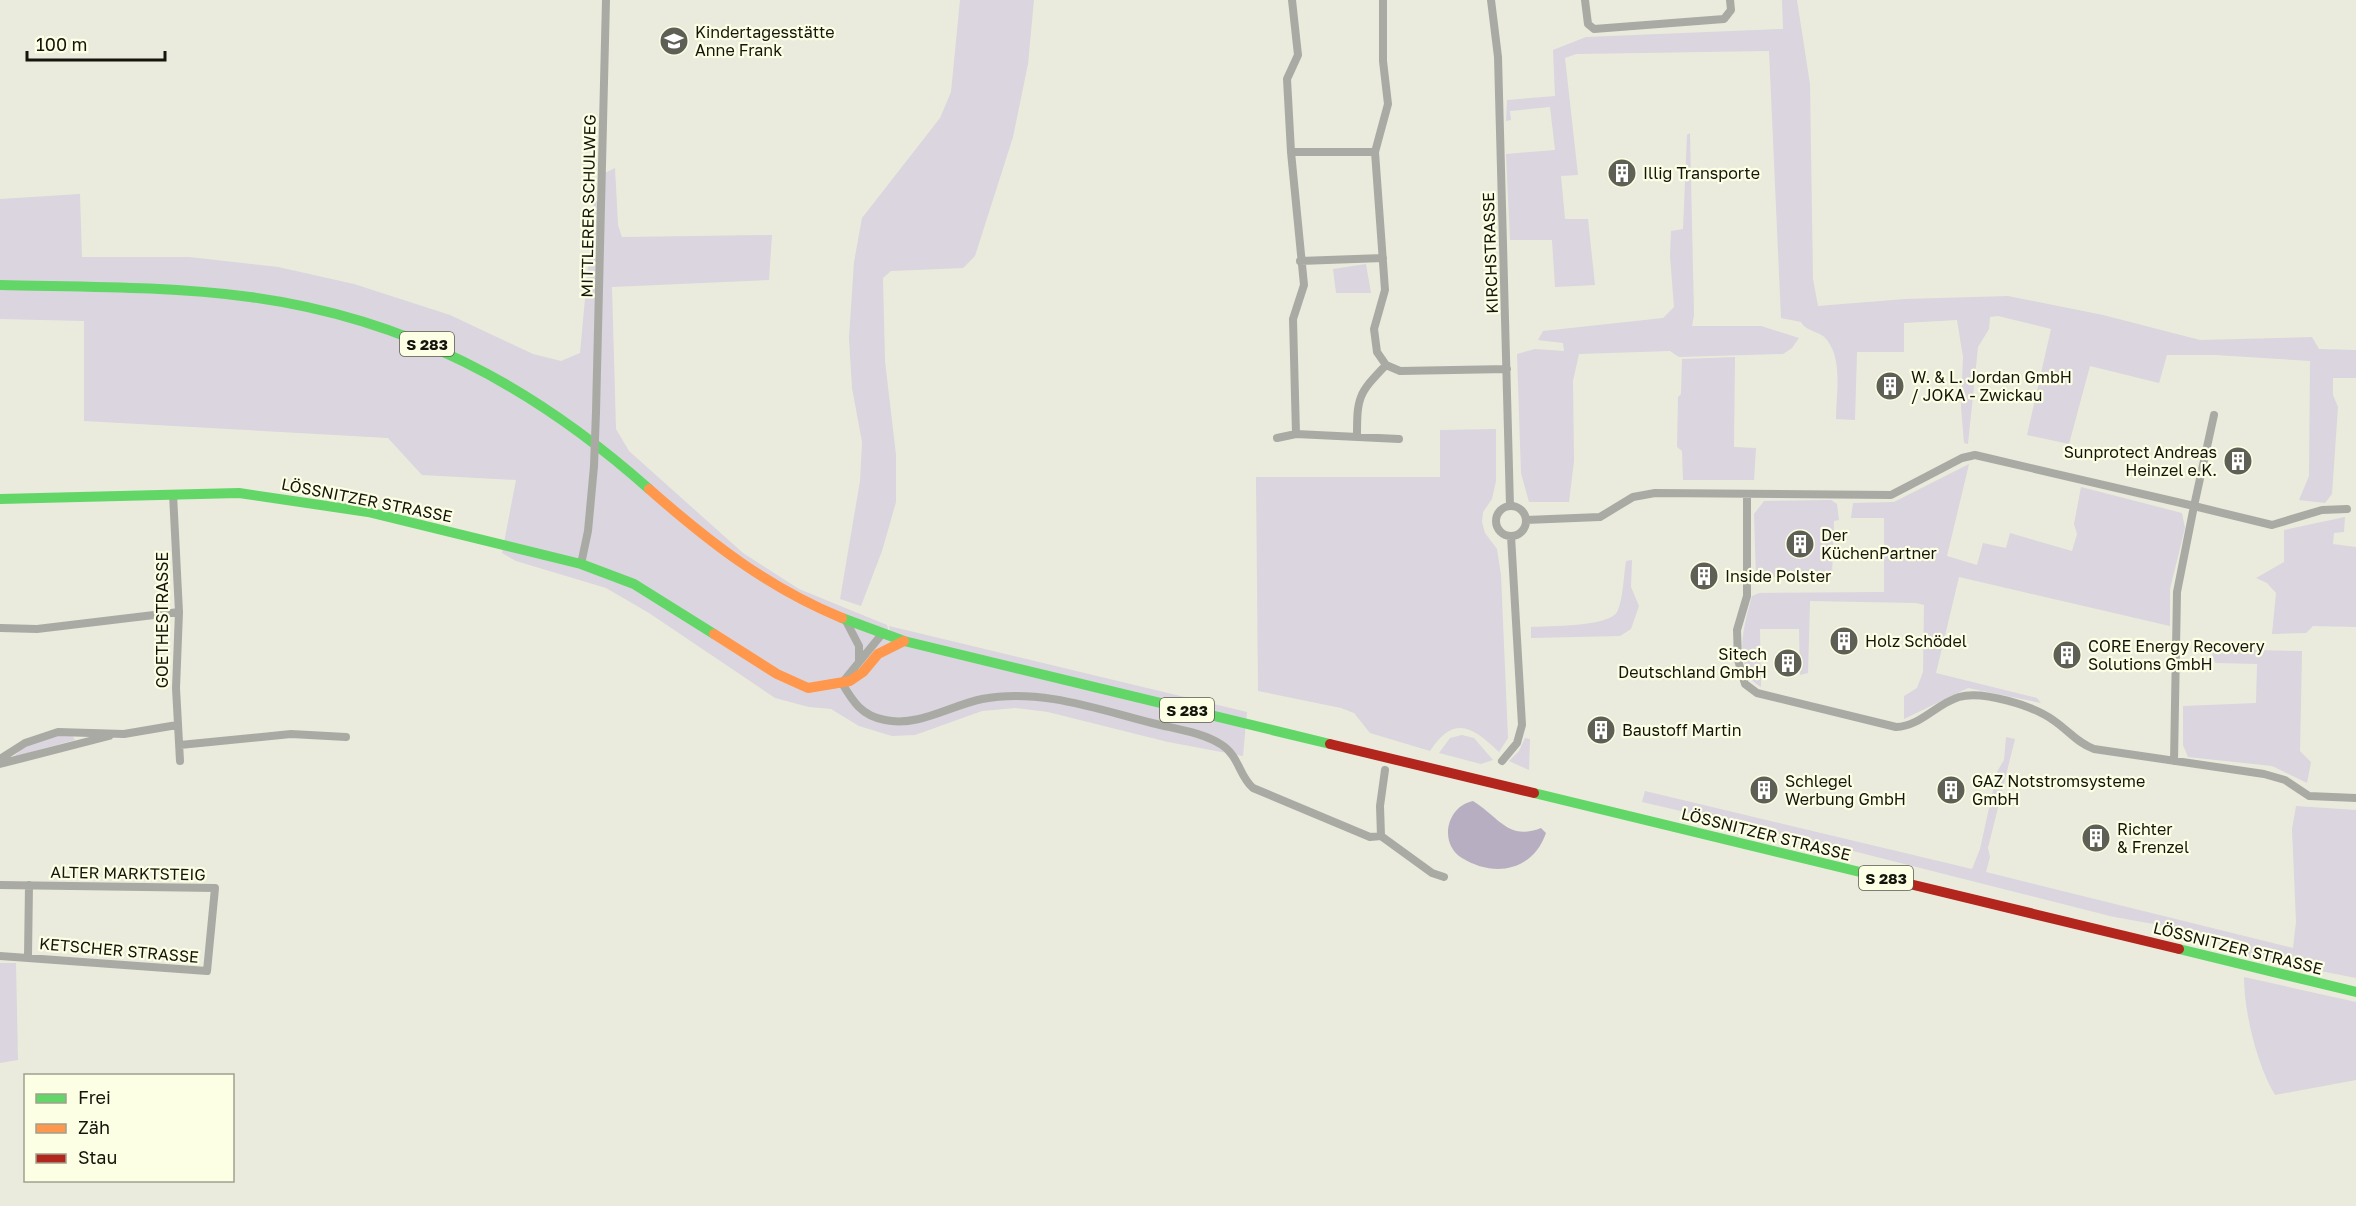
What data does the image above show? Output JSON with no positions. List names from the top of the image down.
{
  "streets": {
    "main road": ["S 283", "LÖSSNITZER STRASSE"],
    "street": [
      "MITTLERER SCHULWEG",
      "KIRCHSTRASSE",
      "GOETHESTRASSE",
      "ALTER MARKTSTEIG",
      "KETSCHER STRASSE"
    ]
  },
  "crossings": [
    ["MITTLERER SCHULWEG", "LÖSSNITZER STRASSE"],
    ["S 283", "LÖSSNITZER STRASSE"],
    ["LÖSSNITZER STRASSE", "GOETHESTRASSE"],
    ["ALTER MARKTSTEIG", "KETSCHER STRASSE"]
  ],
  "places": {
    "school or university": ["Kindertagesstätte Anne Frank"],
    "building": [
      "Illig Transporte",
      "W. & L. Jordan GmbH / JOKA - Zwickau",
      "Sunprotect Andreas Heinzel e.K.",
      "Der KüchenPartner",
      "Inside Polster",
      "Holz Schödel",
      "CORE Energy Recovery Solutions GmbH",
      "Sitech Deutschland GmbH",
      "Baustoff Martin",
      "Schlegel Werbung GmbH",
      "GAZ Notstromsysteme GmbH",
      "Richter & Frenzel"
    ]
  },
  "legend": ["Frei", "Zäh", "Stau"],
  "scale_bar": "100 m"
}
